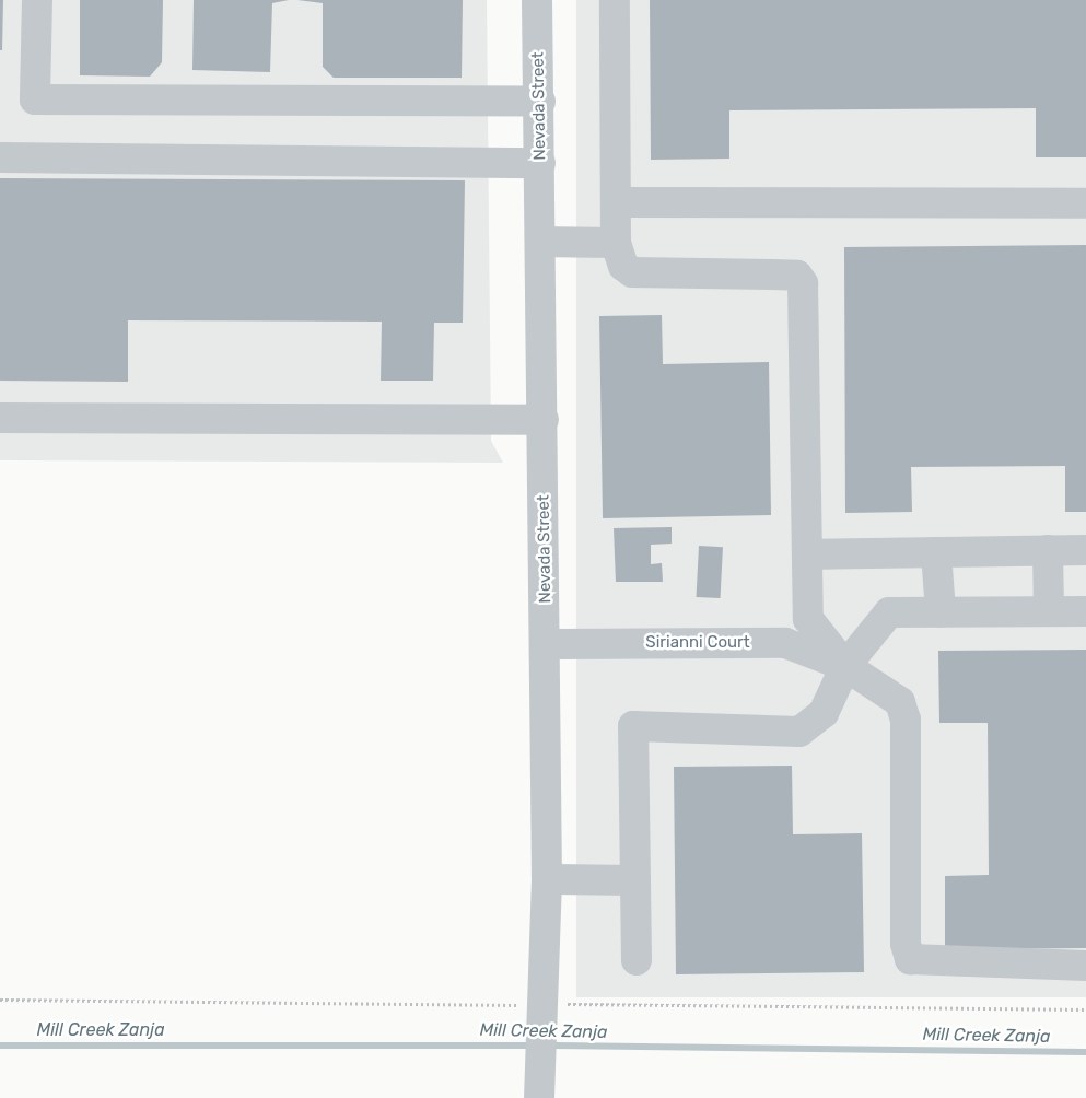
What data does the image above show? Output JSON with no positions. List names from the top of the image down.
{
  "streets": {
    "street": ["Nevada Street", "Sirianni Court"]
  },
  "crossings": [
    ["Nevada Street", "Sirianni Court"]
  ],
  "water": ["Mill Creek Zanja"]
}
